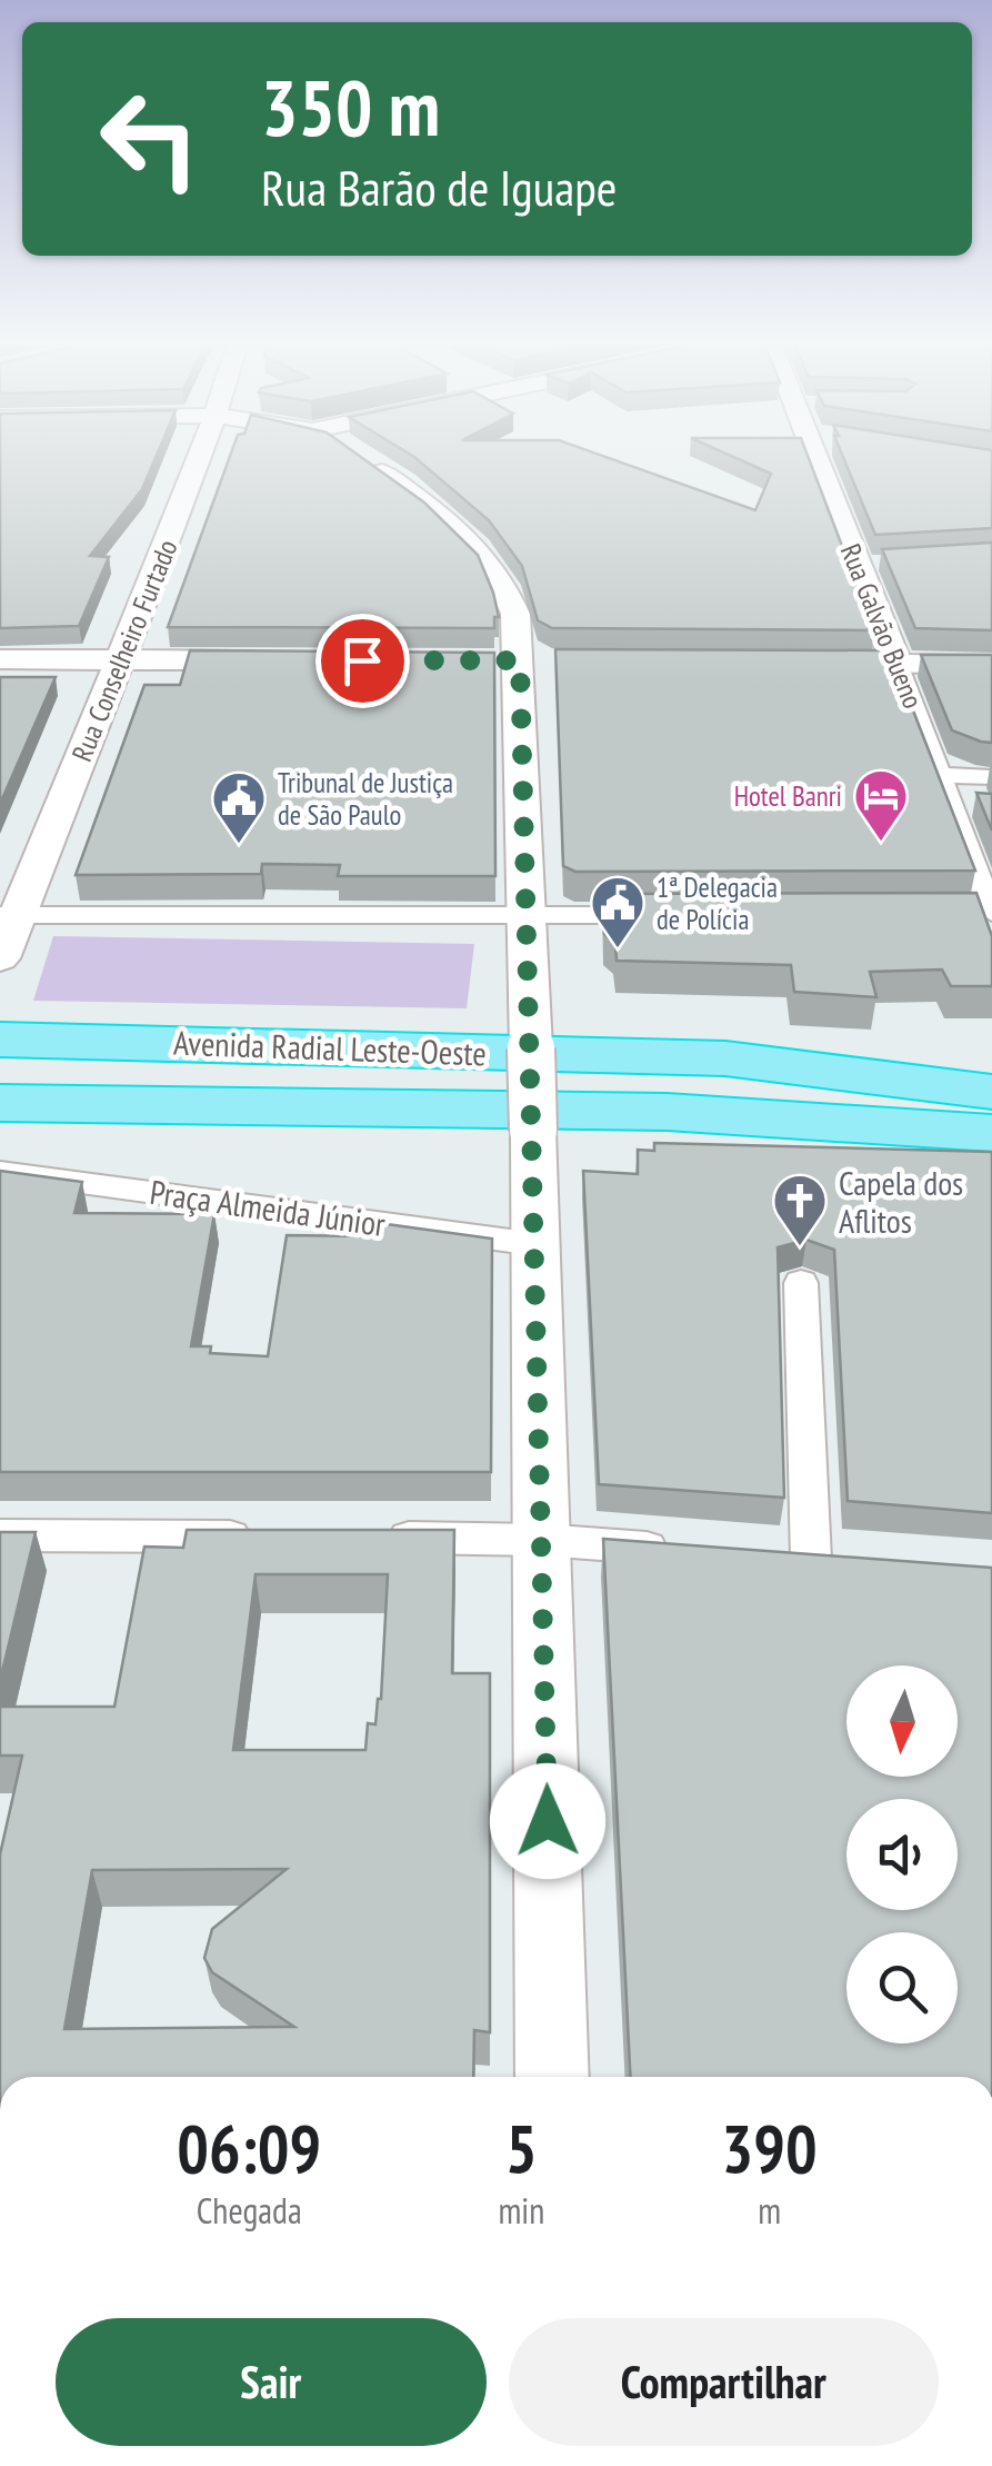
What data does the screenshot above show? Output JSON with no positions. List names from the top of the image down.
{
  "streets": {
    "highway": ["Avenida Radial Leste-Oeste"],
    "street": ["Rua Galvão Bueno", "Rua Conselheiro Furtado", "Praça Almeida Júnior"]
  },
  "places": {
    "hotel": ["Hotel Banri"],
    "public building": ["Tribunal de Justiça de São Paulo", "1ª Delegacia de Polícia"],
    "church": ["Capela dos Aflitos"]
  },
  "north": "bottom",
  "page": {
    "turn": ["350 m", "Rua Barão de Iguape"],
    "eta": [
      "06:09",
      "Chegada",
      "5",
      "min",
      "390",
      "m"
    ],
    "buttons": ["Sair", "Compartilhar"]
  }
}
